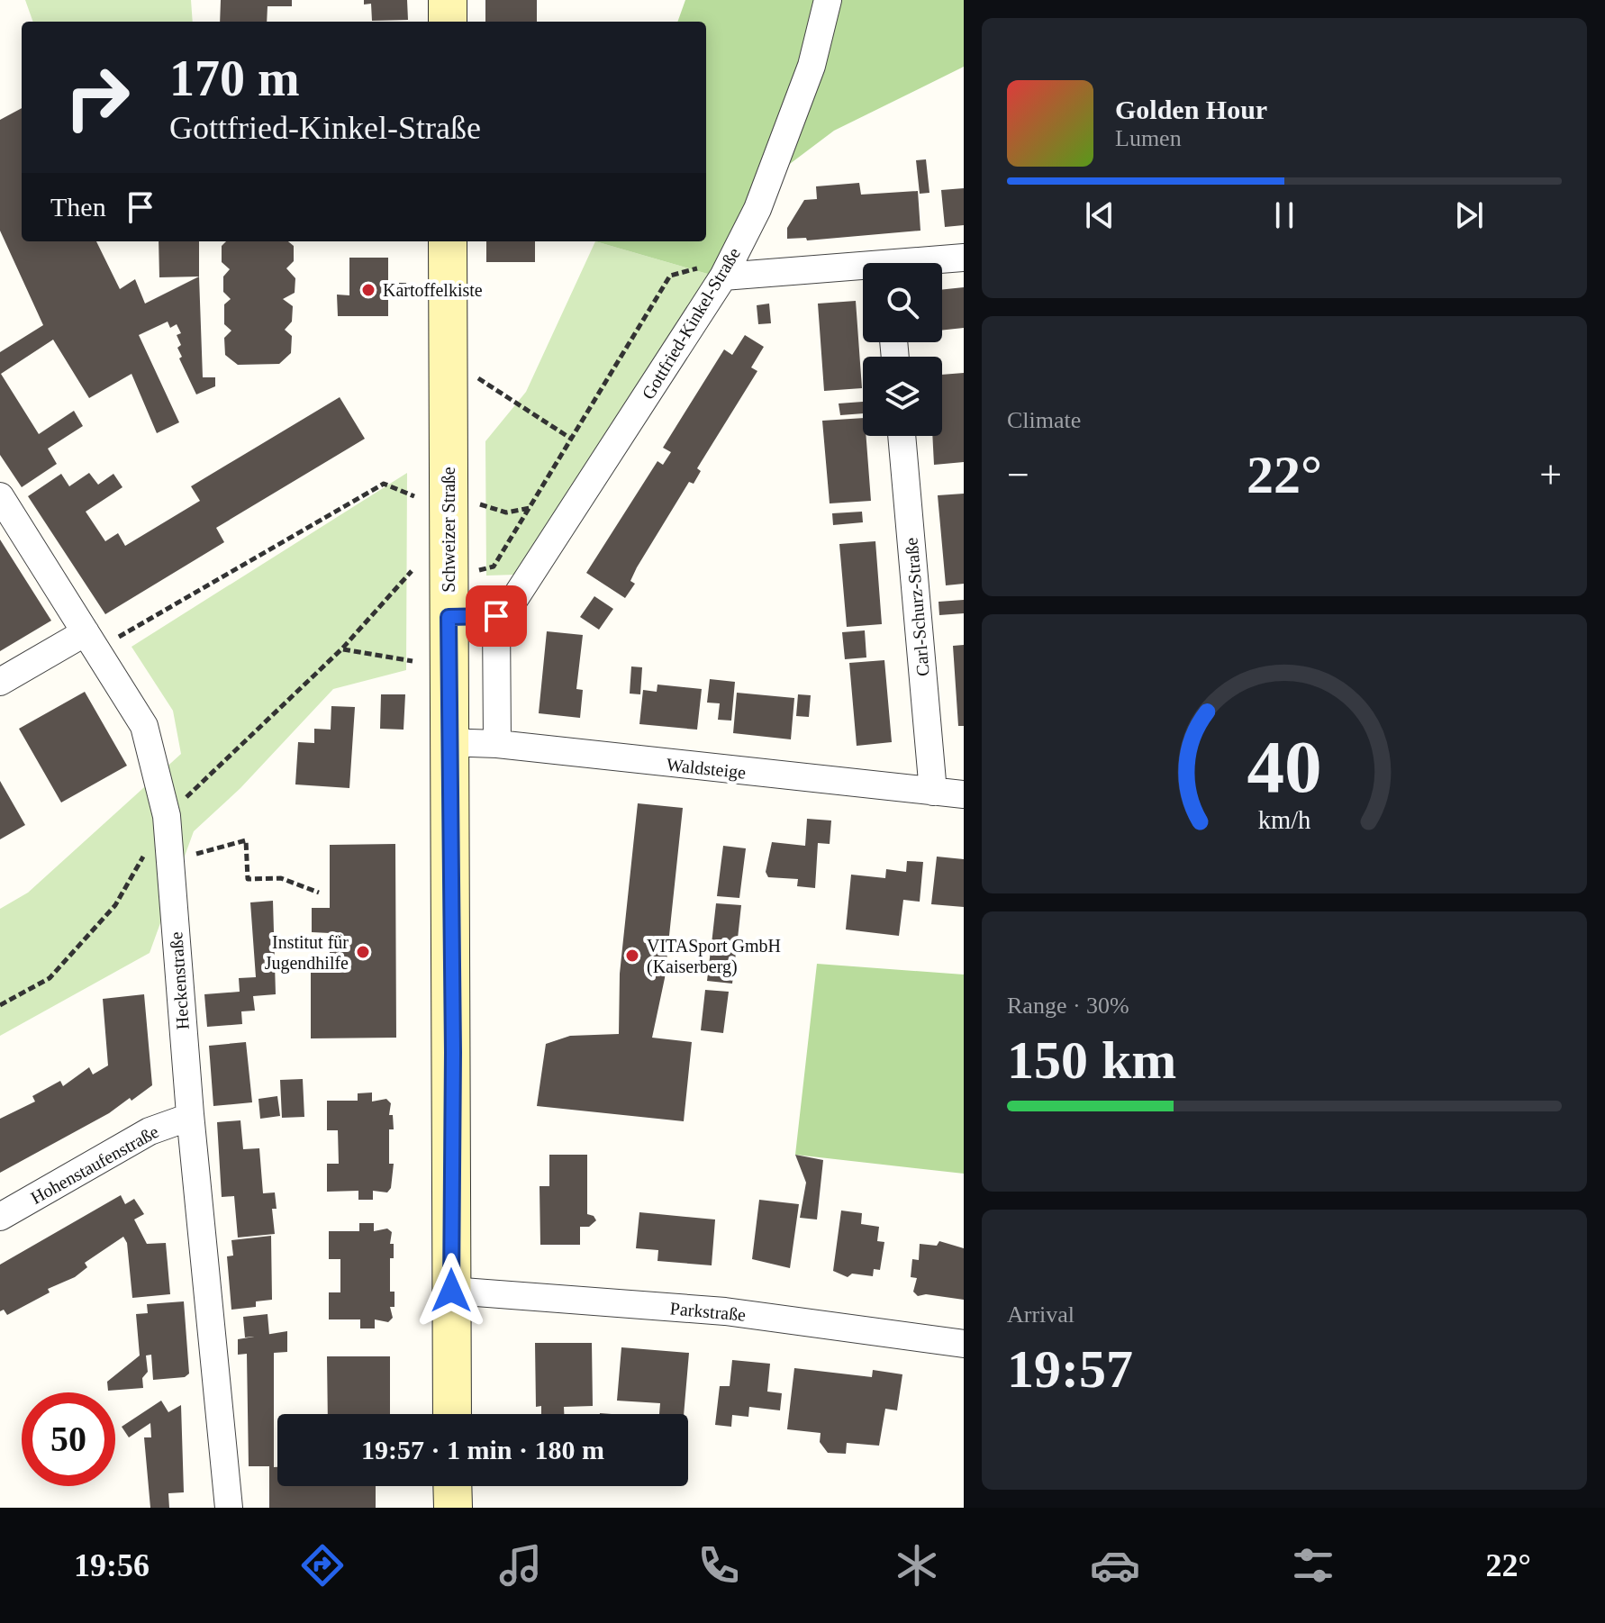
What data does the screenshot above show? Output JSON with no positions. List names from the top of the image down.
{
  "streets": {
    "main road": ["Schweizer Straße"],
    "street": [
      "Gottfried-Kinkel-Straße",
      "Carl-Schurz-Straße",
      "Waldsteige",
      "Heckenstraße",
      "Hohenstaufenstraße",
      "Parkstraße"
    ]
  },
  "crossings": [
    ["Schweizer Straße", "Waldsteige"],
    ["Schweizer Straße", "Parkstraße"],
    ["Carl-Schurz-Straße", "Waldsteige"],
    ["Heckenstraße", "Hohenstaufenstraße"]
  ],
  "places": ["Kartoffelkiste", "Institut für Jugendhilfe", "VITASport GmbH (Kaiserberg)"],
  "page": {
    "turn": ["170 m", "Gottfried-Kinkel-Straße"],
    "song": ["Golden Hour", "Lumen"],
    "then": "Then",
    "tile": [
      "Climate",
      ["Range · 30%", "150 km"],
      ["Arrival", "19:57"]
    ],
    "heat": ["−", "22°", "+"],
    "limit": "50",
    "trip": "19:57 · 1 min · 180 m",
    "tabs": ["19:56", "22°"],
    "gauge": ["40", "km/h"]
  }
}
